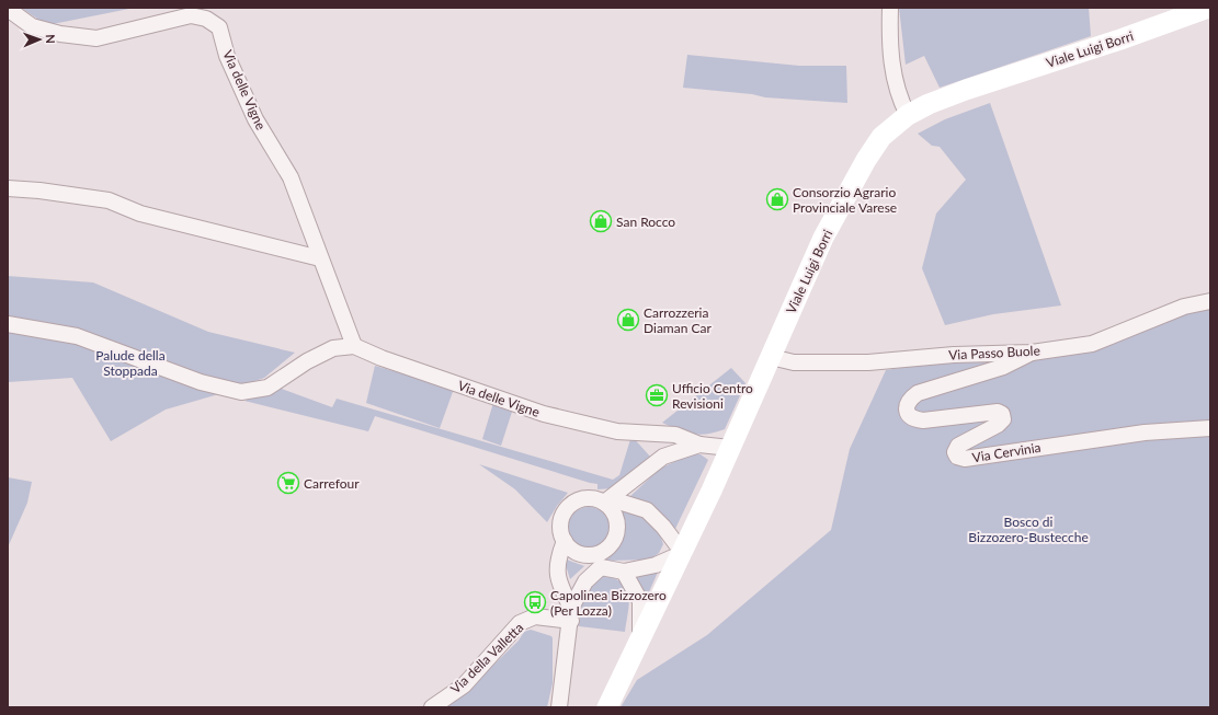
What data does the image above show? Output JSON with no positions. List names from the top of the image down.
{
  "streets": {
    "main road": ["Viale Luigi Borri"],
    "street": [
      "Via delle Vigne",
      "Via Passo Buole",
      "Via Cervinia",
      "Via della Valletta"
    ]
  },
  "crossings": [
    ["Viale Luigi Borri", "Via Passo Buole"],
    ["Via Passo Buole", "Via Cervinia"]
  ],
  "parks": ["Palude della Stoppada", "Bosco di Bizzozero-Bustecche"],
  "places": {
    "shop": ["Consorzio Agrario Provinciale Varese", "San Rocco", "Carrozzeria Diaman Car"],
    "office": ["Ufficio Centro Revisioni"],
    "supermarket": ["Carrefour"],
    "bus stop": ["Capolinea Bizzozero (Per Lozza)"]
  },
  "north": "right"
}
